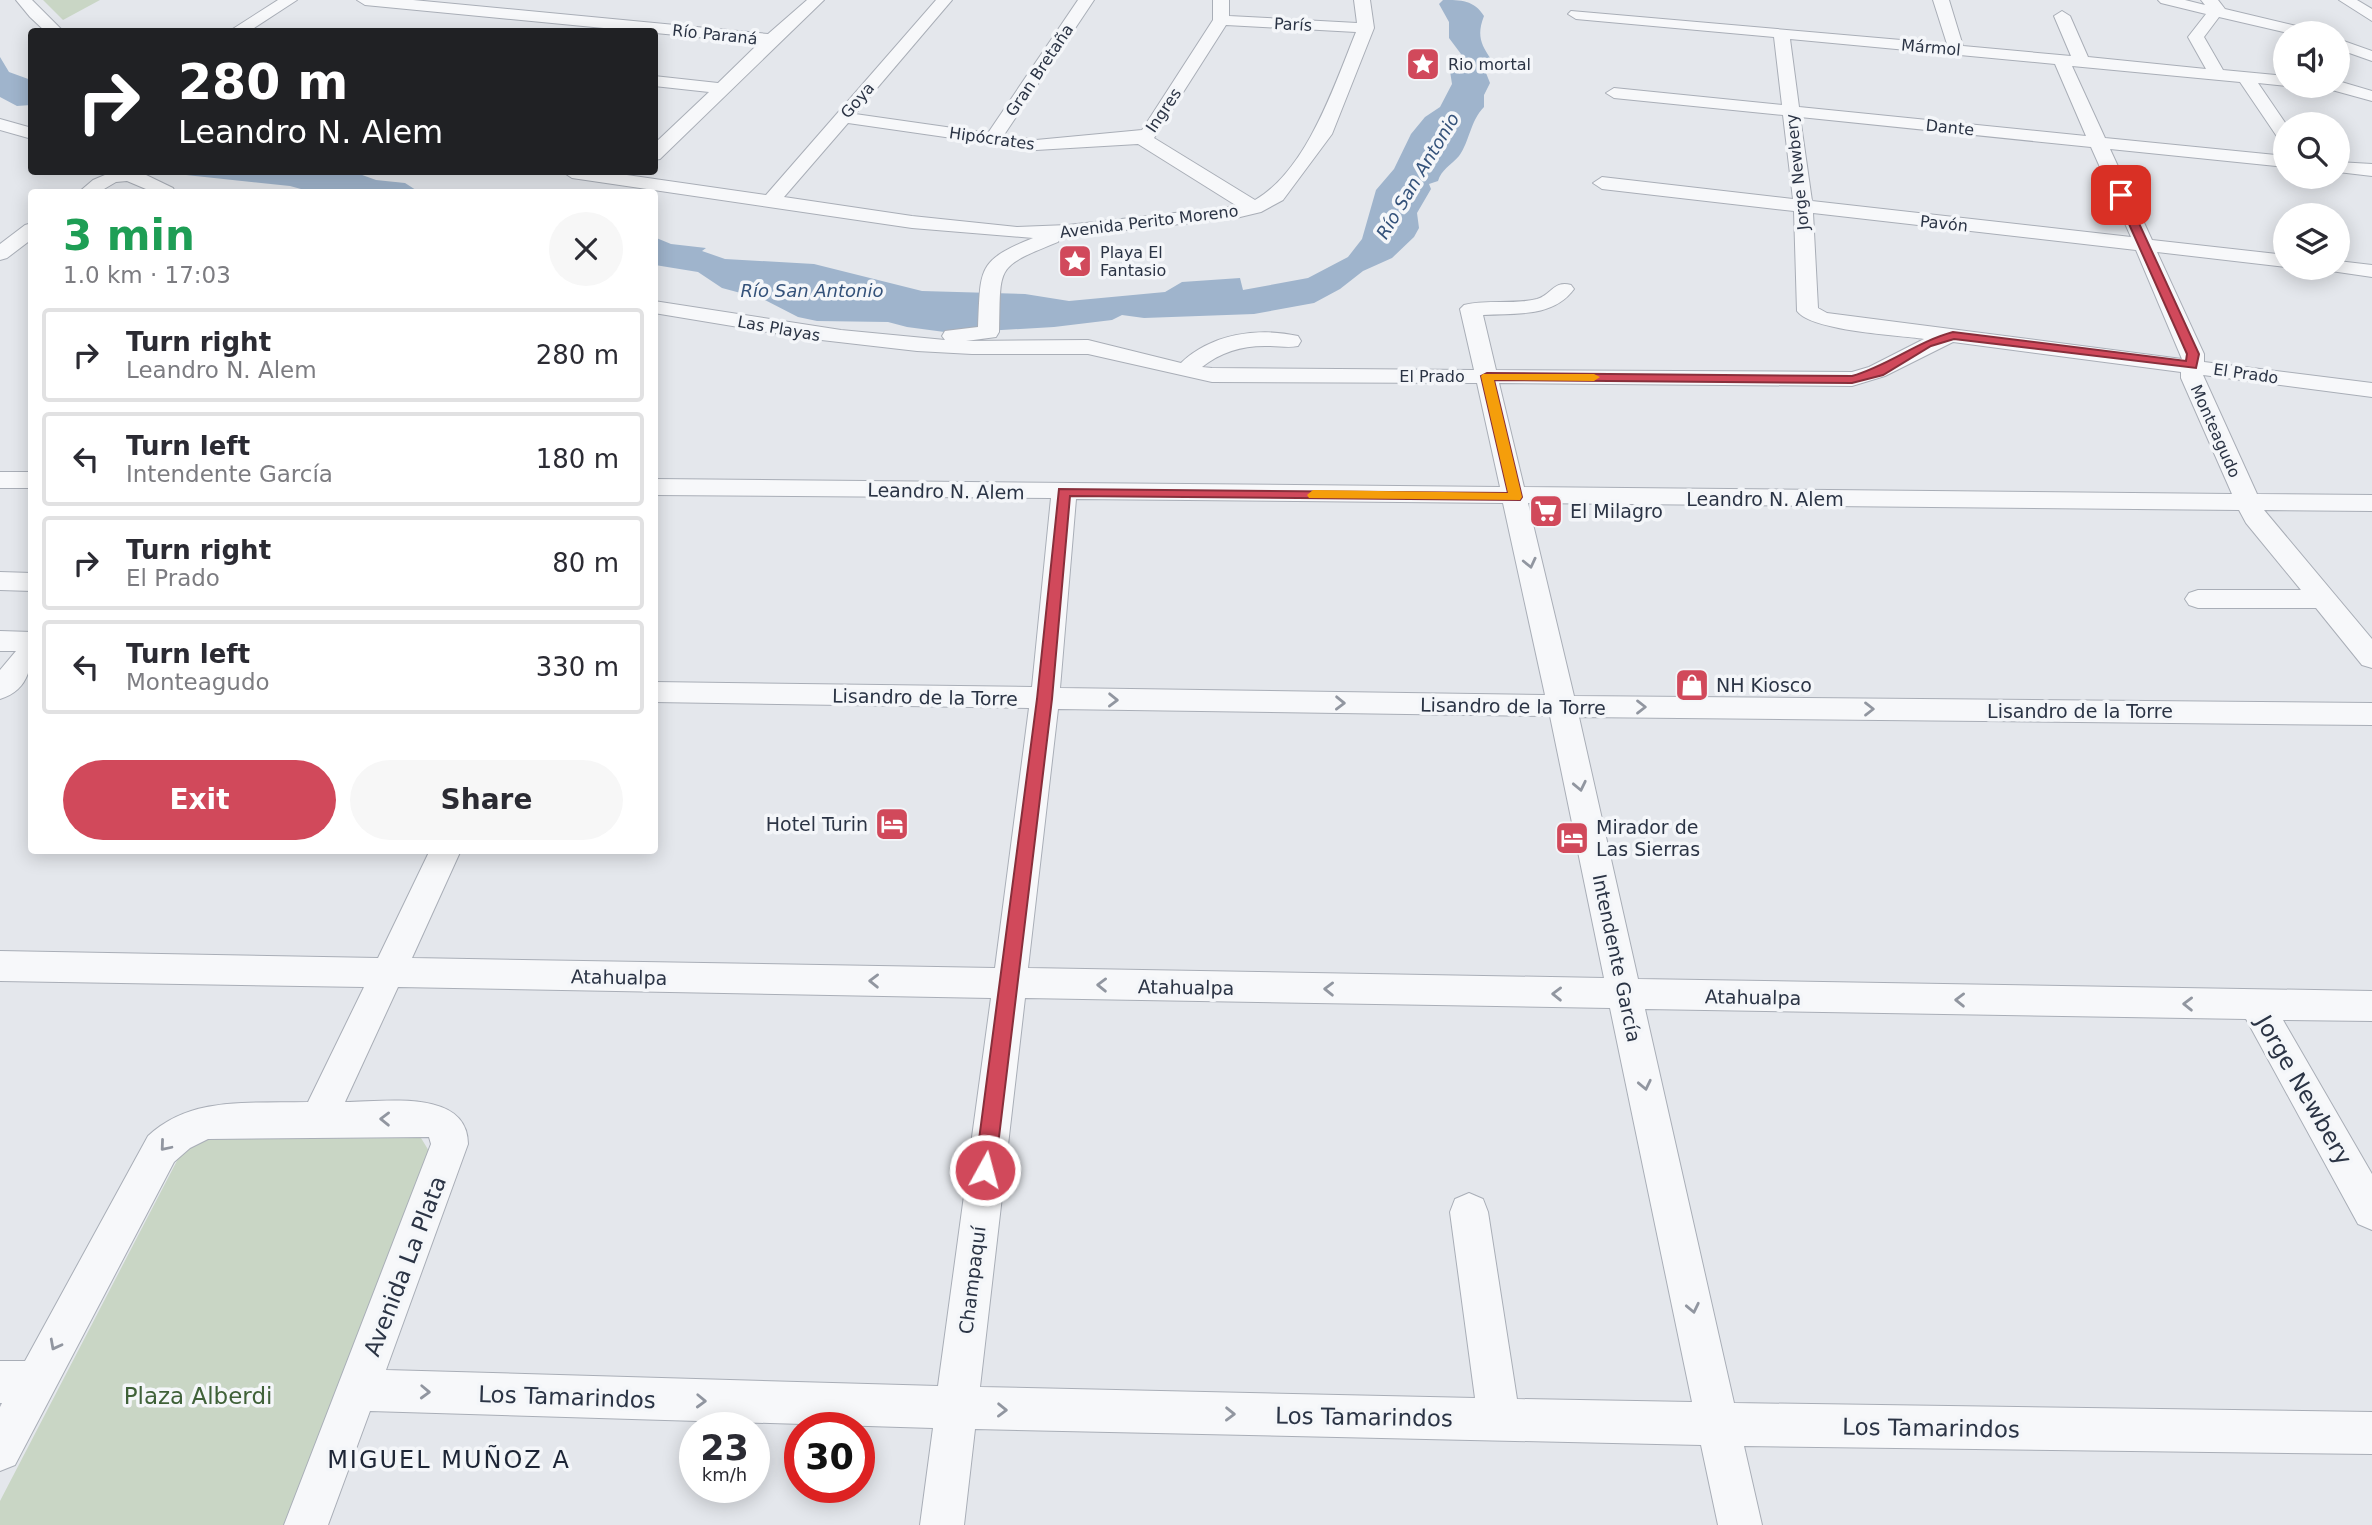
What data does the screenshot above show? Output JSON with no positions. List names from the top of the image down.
{
  "streets": {
    "street": [
      "París",
      "Río Paraná",
      "Mármol",
      "Gran Bretaña",
      "Goya",
      "Ingres",
      "Dante",
      "Hipócrates",
      "Jorge Newbery",
      "Avenida Perito Moreno",
      "Pavón",
      "Las Playas",
      "El Prado",
      "Monteagudo",
      "Leandro N. Alem",
      "Lisandro de la Torre",
      "Intendente García",
      "Atahualpa",
      "Avenida La Plata",
      "Champaquí",
      "Los Tamarindos"
    ]
  },
  "crossings": [
    ["París", "Ingres"],
    ["París", "Avenida Perito Moreno"],
    ["Mármol", "Jorge Newbery"],
    ["Mármol", "Monteagudo"],
    ["Gran Bretaña", "Hipócrates"],
    ["Goya", "Hipócrates"],
    ["Goya", "Avenida Perito Moreno"],
    ["Ingres", "Hipócrates"],
    ["Ingres", "Avenida Perito Moreno"],
    ["Dante", "Jorge Newbery"],
    ["Dante", "Monteagudo"],
    ["Jorge Newbery", "Pavón"],
    ["Jorge Newbery", "El Prado"],
    ["Jorge Newbery", "Atahualpa"],
    ["Pavón", "Monteagudo"],
    ["Las Playas", "El Prado"],
    ["El Prado", "Monteagudo"],
    ["El Prado", "Intendente García"],
    ["Monteagudo", "Leandro N. Alem"],
    ["Leandro N. Alem", "Intendente García"],
    ["Leandro N. Alem", "Champaquí"],
    ["Lisandro de la Torre", "Intendente García"],
    ["Lisandro de la Torre", "Champaquí"],
    ["Intendente García", "Atahualpa"],
    ["Intendente García", "Los Tamarindos"],
    ["Atahualpa", "Champaquí"],
    ["Avenida La Plata", "Los Tamarindos"],
    ["Champaquí", "Los Tamarindos"]
  ],
  "one_way": [
    "Lisandro de la Torre",
    "Intendente García",
    "Atahualpa",
    "Los Tamarindos"
  ],
  "districts": ["MIGUEL MUÑOZ A"],
  "water": ["Río San Antonio"],
  "parks": ["Plaza Alberdi"],
  "places": {
    "place": ["Rio mortal", "Playa El Fantasio"],
    "supermarket": ["El Milagro"],
    "shop": ["NH Kiosco"],
    "hotel": ["Hotel Turin", "Mirador de Las Sierras"]
  },
  "page": {
    "turn": ["280 m", "Leandro N. Alem"],
    "heading": ["3 min", "1.0 km · 17:03"],
    "list": [
      {
        "name": "Turn right",
        "note": "Leandro N. Alem",
        "value": "280 m"
      },
      {
        "name": "Turn left",
        "note": "Intendente García",
        "value": "180 m"
      },
      {
        "name": "Turn right",
        "note": "El Prado",
        "value": "80 m"
      },
      {
        "name": "Turn left",
        "note": "Monteagudo",
        "value": "330 m"
      }
    ],
    "buttons": ["Exit", "Share"],
    "speed": "23 km/h",
    "limit": "30"
  }
}
